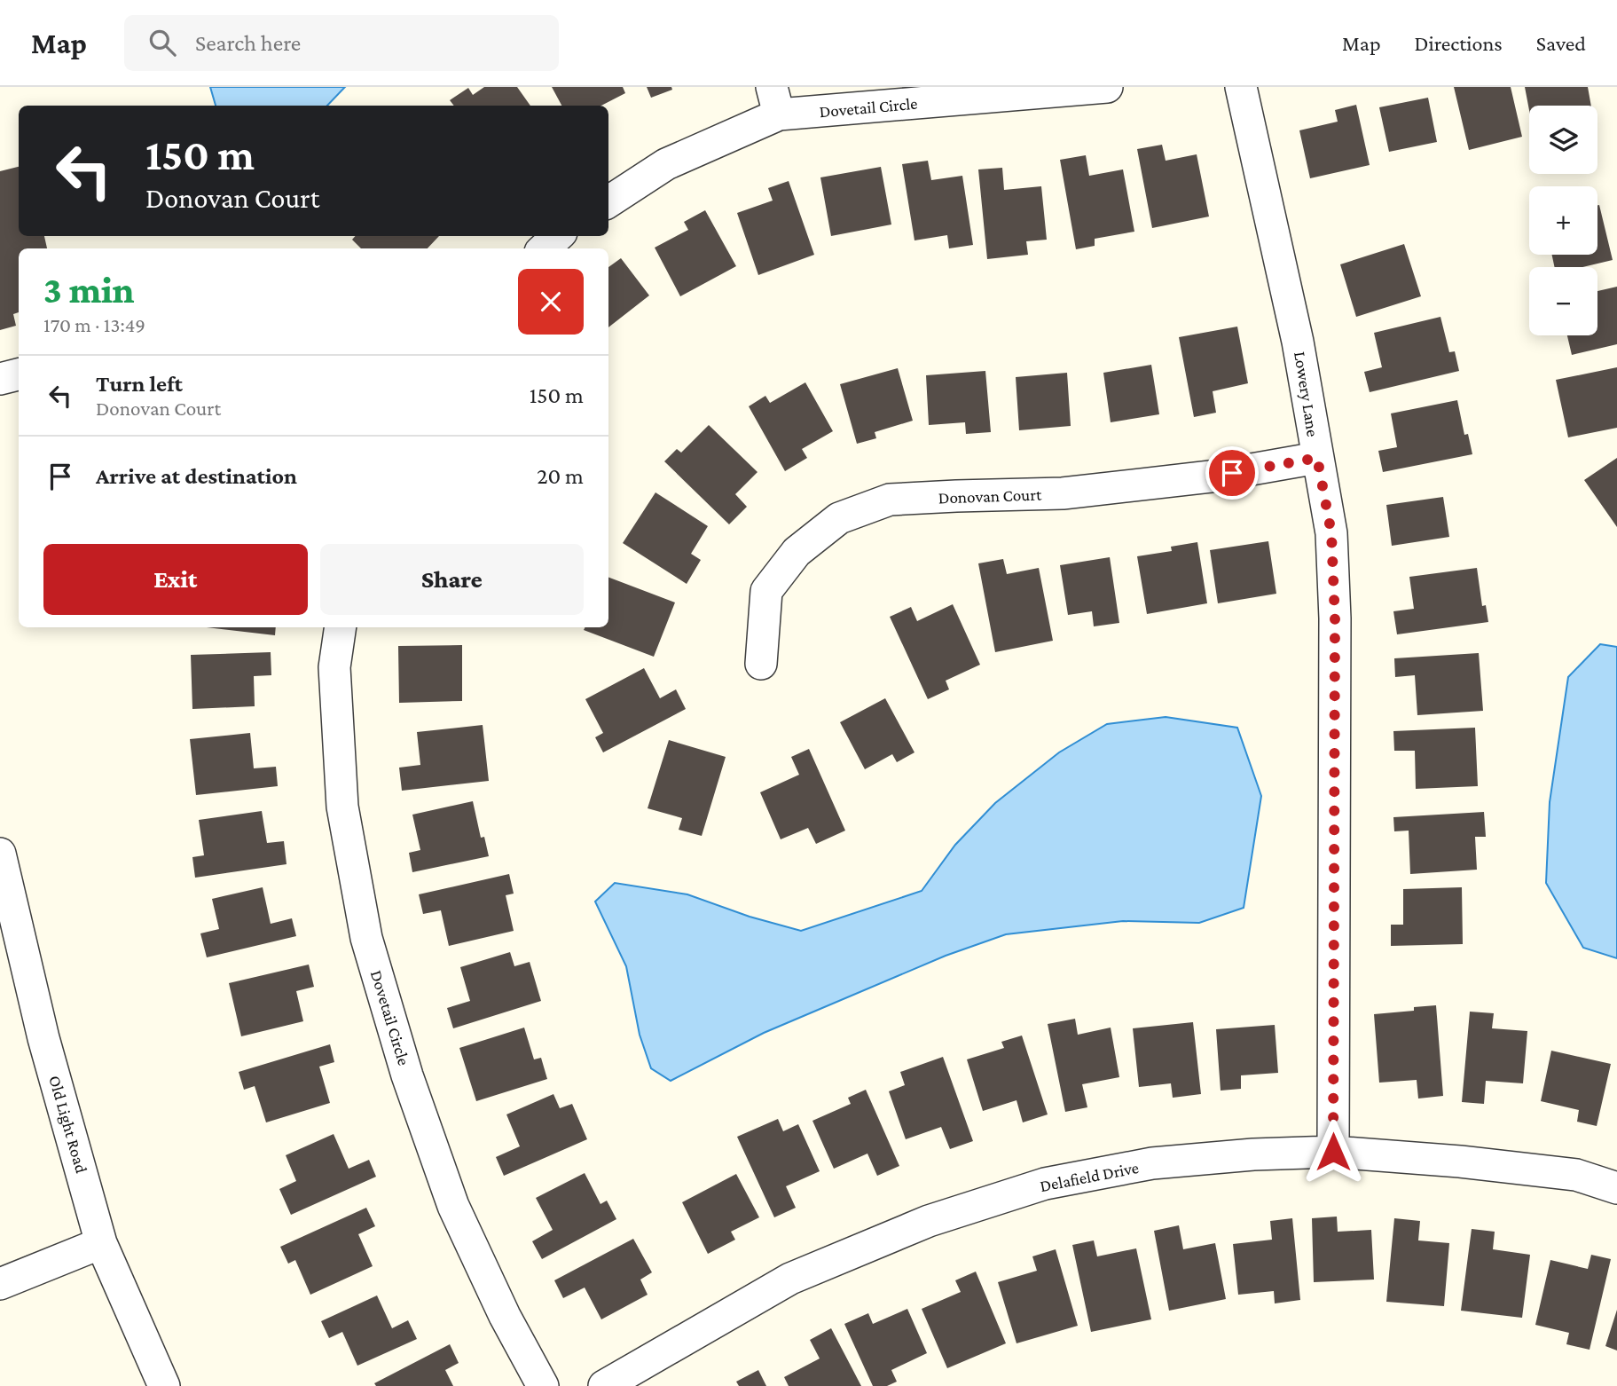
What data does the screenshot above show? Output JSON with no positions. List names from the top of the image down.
{
  "streets": {
    "street": [
      "Dovetail Circle",
      "Lowery Lane",
      "Donovan Court",
      "Old Light Road",
      "Delafield Drive"
    ]
  },
  "crossings": [
    ["Lowery Lane", "Donovan Court"],
    ["Lowery Lane", "Delafield Drive"]
  ],
  "page": {
    "header": "Map",
    "search": "Search here",
    "nav": ["Map", "Directions", "Saved"],
    "map_buttons": ["+", "−"],
    "turn": ["150 m", "Donovan Court"],
    "heading": ["3 min", "170 m · 13:49"],
    "list": [
      {
        "name": "Turn left",
        "note": "Donovan Court",
        "value": "150 m"
      },
      {
        "name": "Arrive at destination",
        "value": "20 m"
      }
    ],
    "buttons": ["Exit", "Share"]
  }
}
